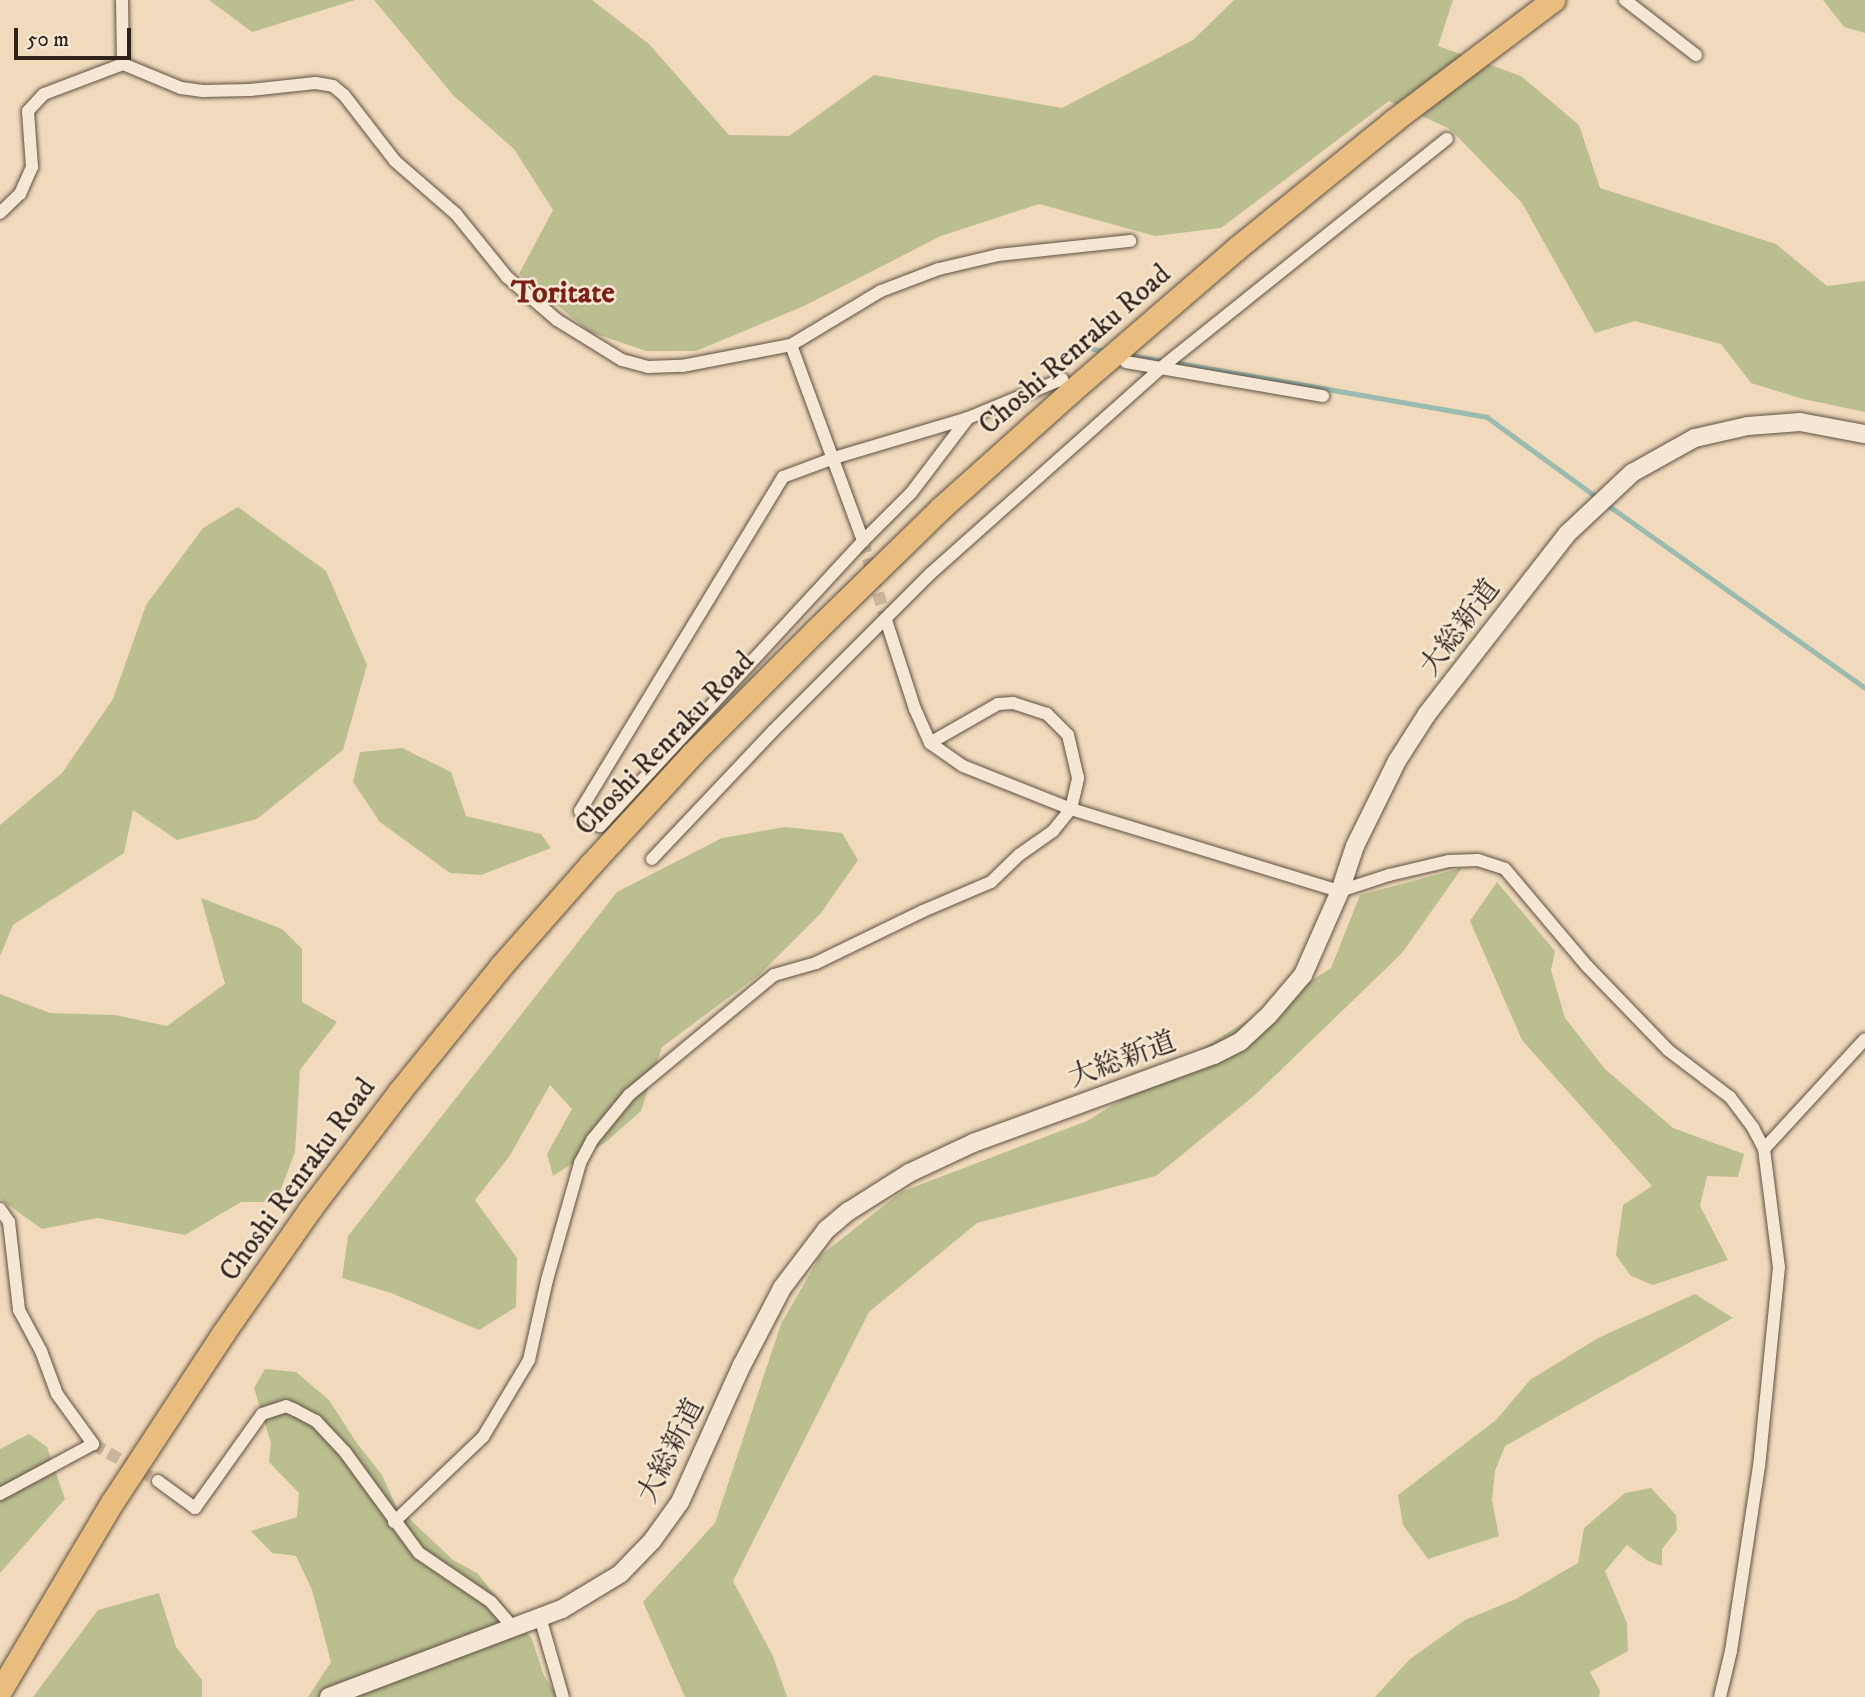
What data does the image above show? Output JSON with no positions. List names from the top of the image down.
{
  "streets": {
    "highway": ["Choshi Renraku Road"],
    "street": ["大総新道"]
  },
  "districts": ["Toritate"],
  "scale_bar": "50 m"
}
